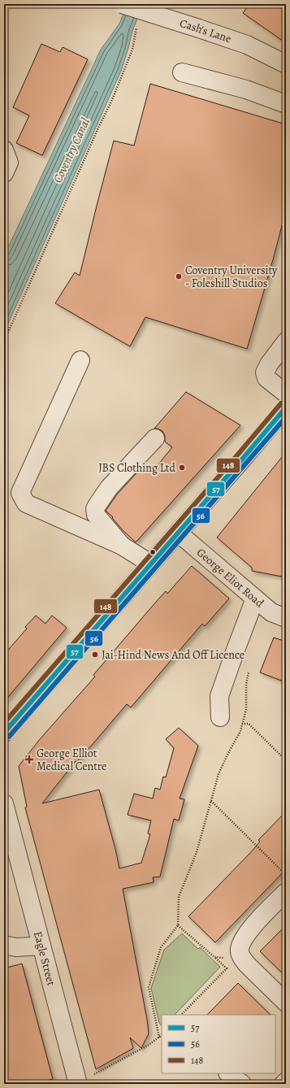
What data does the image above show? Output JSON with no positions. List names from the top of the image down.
{
  "streets": {
    "street": ["Cash's Lane", "George Eliot Road", "Eagle Street"]
  },
  "water": ["Coventry Canal"],
  "places": {
    "other": ["Coventry University - Foleshill Studios", "JBS Clothing Ltd", "Jai-Hind News And Off Licence"],
    "health": ["George Elliot Medical Centre"]
  },
  "lines": ["transit line 148", "transit line 57", "transit line 56"],
  "legend": ["57", "56", "148"]
}
